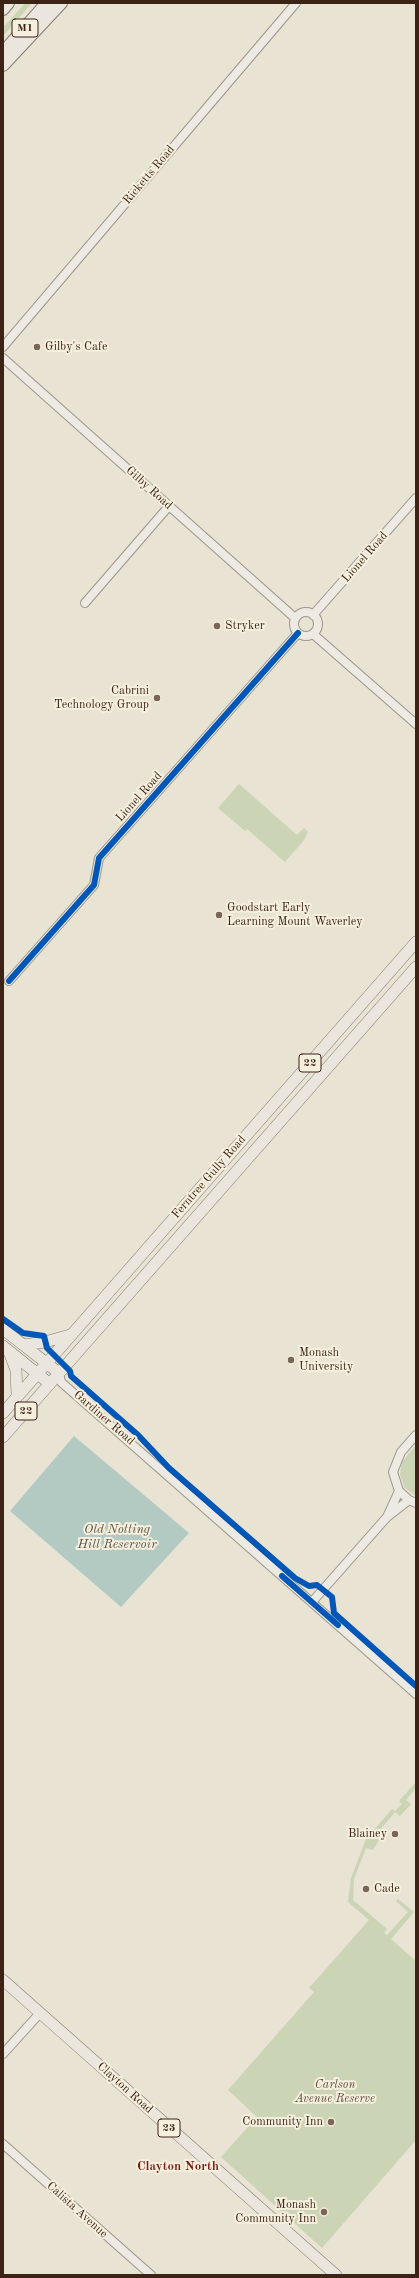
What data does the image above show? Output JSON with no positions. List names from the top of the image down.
{
  "streets": {
    "highway": ["M1"],
    "main road": [
      "22",
      "Ferntree Gully Road",
      "Clayton Road",
      "23"
    ],
    "street": [
      "Ricketts Road",
      "Gilby Road",
      "Lionel Road",
      "Gardiner Road",
      "Calista Avenue"
    ]
  },
  "crossings": [
    ["Gilby Road", "Lionel Road"],
    ["Ferntree Gully Road", "Gardiner Road"]
  ],
  "districts": ["Clayton North"],
  "water": ["Old Notting Hill Reservoir"],
  "parks": ["Carlson Avenue Reserve"],
  "places": [
    "Gilby's Cafe",
    "Stryker",
    "Cabrini Technology Group",
    "Goodstart Early Learning Mount Waverley",
    "Monash University",
    "Blainey",
    "Cade",
    "Community Inn",
    "Monash Community Inn"
  ]
}
